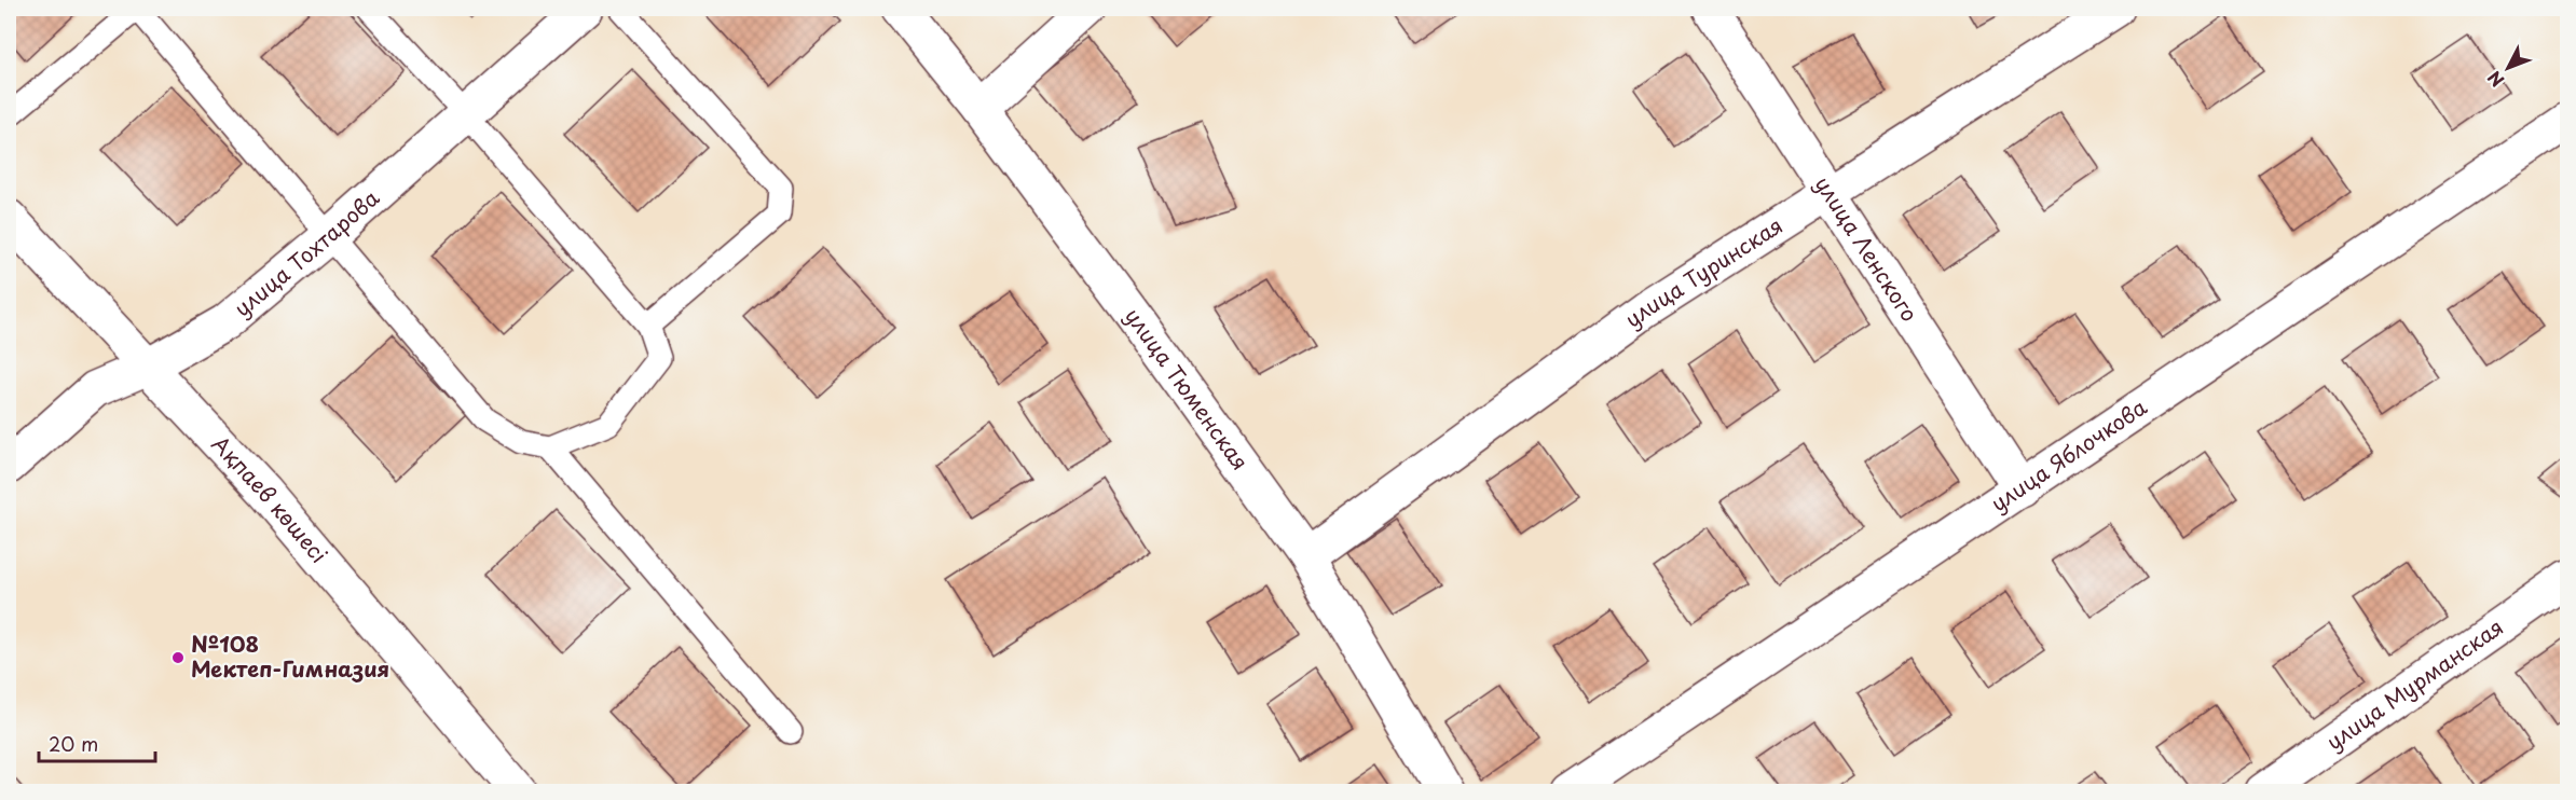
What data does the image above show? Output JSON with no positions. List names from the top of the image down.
{
  "streets": {
    "street": [
      "улица Ленского",
      "улица Тохтарова",
      "улица Туринская",
      "улица Тюменская",
      "улица Яблочкова",
      "Ақпаев көшесі",
      "улица Мурманская"
    ]
  },
  "crossings": [
    ["улица Ленского", "улица Туринская"],
    ["улица Ленского", "улица Яблочкова"],
    ["улица Тохтарова", "Ақпаев көшесі"],
    ["улица Туринская", "улица Тюменская"]
  ],
  "places": ["№108 Мектеп-Гимназия"],
  "scale_bar": "20 m",
  "north": "bottom left"
}
